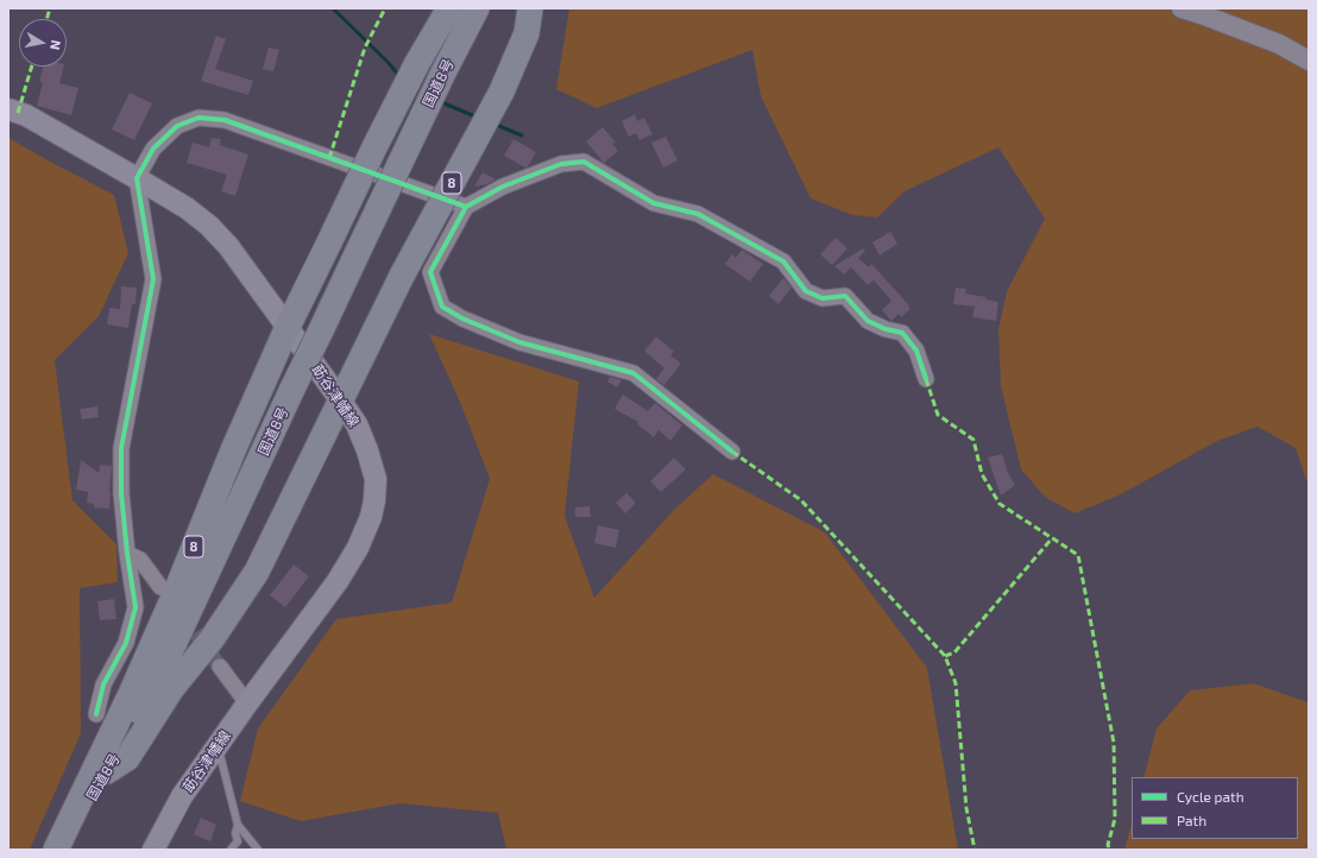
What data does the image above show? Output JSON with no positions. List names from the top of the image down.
{
  "streets": {
    "highway": ["国道8号", "8"],
    "main road": ["莇谷津幡線"]
  },
  "crossings": [
    ["国道8号", "8"],
    ["8", "莇谷津幡線"]
  ],
  "legend": ["Cycle path", "Path"],
  "north": "right"
}
